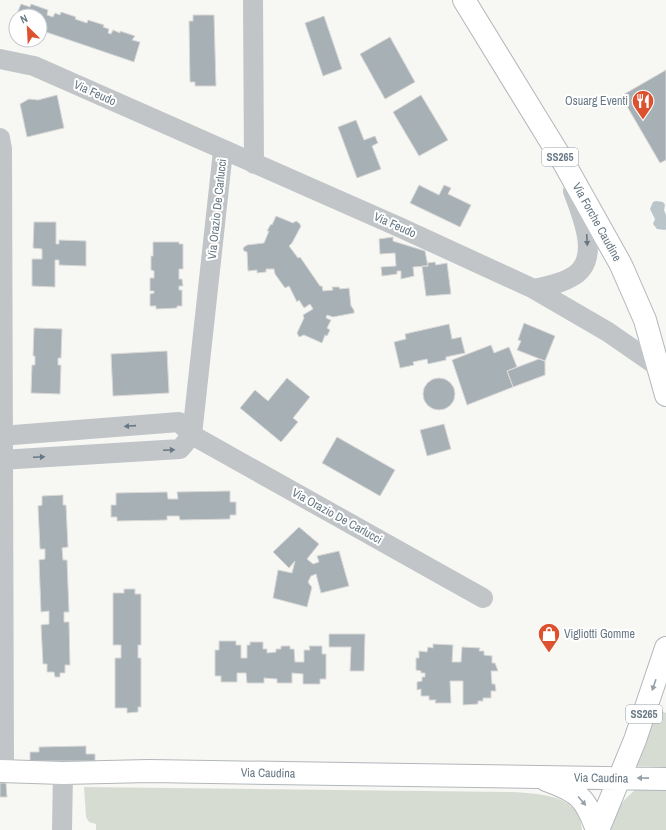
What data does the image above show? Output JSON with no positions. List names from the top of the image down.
{
  "streets": {
    "main road": ["SS265", "Via Forche Caudine", "Via Caudina"],
    "street": ["Via Feudo", "Via Orazio De Carlucci"]
  },
  "crossings": [
    ["Via Feudo", "Via Orazio De Carlucci"],
    ["Via Feudo", "Via Forche Caudine"],
    ["SS265", "Via Caudina"]
  ],
  "places": {
    "restaurant": ["Osuarg Eventi"],
    "shop": ["Vigliotti Gomme"]
  },
  "north": "top left"
}
